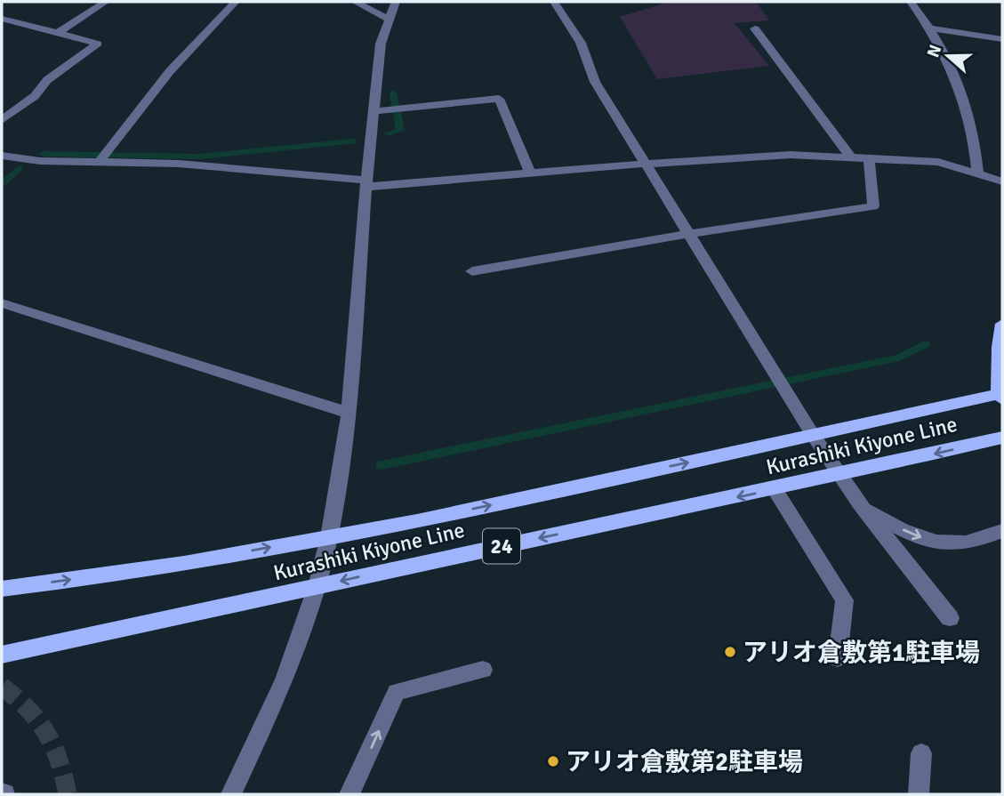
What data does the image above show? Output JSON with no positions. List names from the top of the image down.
{
  "streets": {
    "main road": ["Kurashiki Kiyone Line", "24"]
  },
  "places": ["アリオ倉敷第1駐車場", "アリオ倉敷第2駐車場"],
  "north": "left"
}
